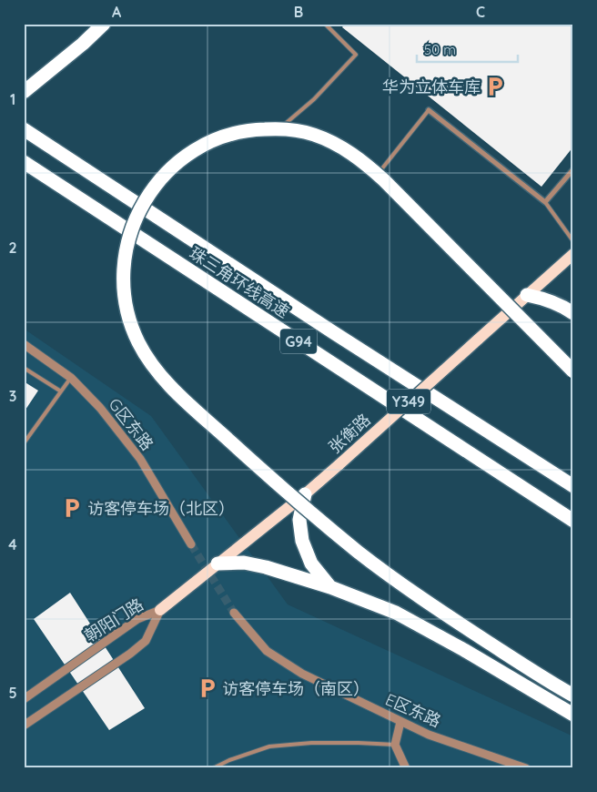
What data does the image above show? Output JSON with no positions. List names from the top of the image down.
{
  "streets": {
    "highway": ["珠三角环线高速", "G94"],
    "main road": ["Y349", "张衡路"],
    "street": ["G区东路", "朝阳门路", "E区东路"]
  },
  "crossings": [
    ["张衡路", "朝阳门路"]
  ],
  "places": {
    "parking": ["华为立体车库", "访客停车场（北区）", "访客停车场（南区）"]
  },
  "scale_bar": "50 m",
  "grid": {
    "columns": ["A", "B", "C"],
    "rows": [
      "1",
      "2",
      "3",
      "4",
      "5"
    ]
  }
}
